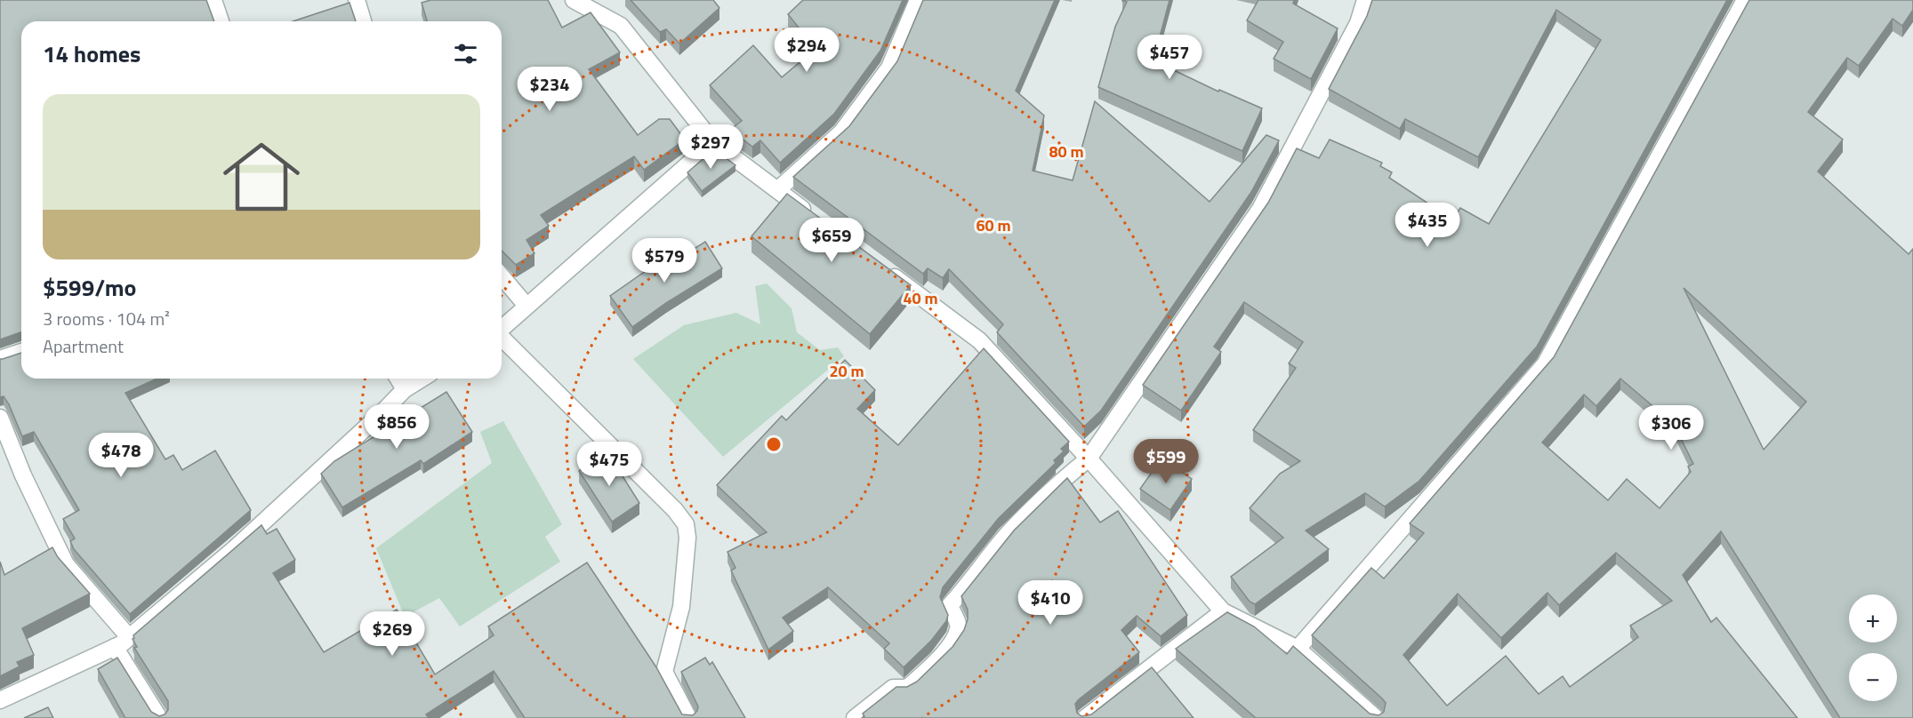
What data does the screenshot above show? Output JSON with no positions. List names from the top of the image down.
{
  "page": {
    "heading": "14 homes",
    "price": [
      "$294",
      "$457",
      "$234",
      "$297",
      "$435",
      "$659",
      "$579",
      "$856",
      "$306",
      "$478",
      "$599",
      "$475",
      "$410",
      "$269"
    ],
    "list": [
      {
        "name": "$599/mo",
        "note": "3 rooms · 104 m² · Apartment"
      }
    ],
    "map_buttons": ["+", "−"]
  },
  "rings": [
    "80 m",
    "60 m",
    "40 m",
    "20 m"
  ]
}
